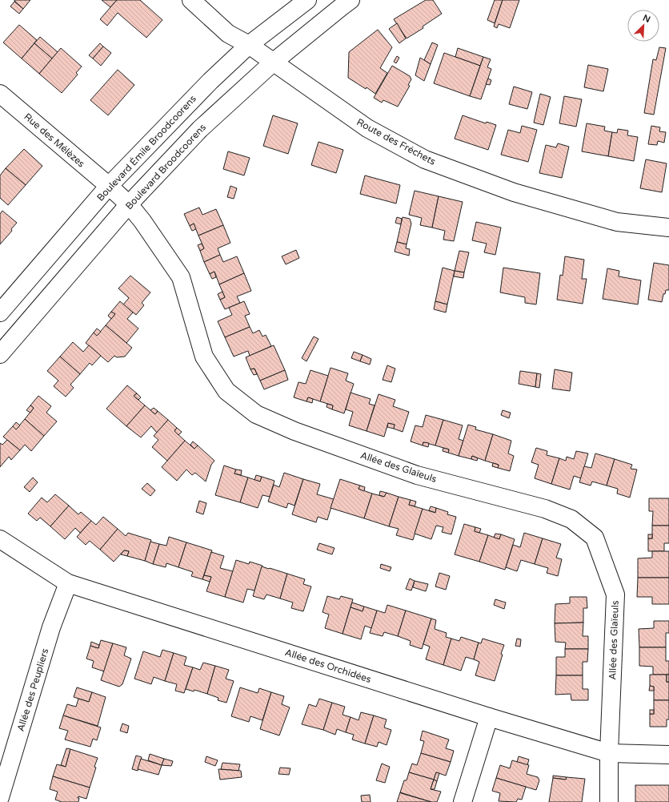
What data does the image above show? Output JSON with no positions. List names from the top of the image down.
{
  "streets": {
    "street": [
      "Rue des Mélèzes",
      "Route des Fréchets",
      "Boulevard Émile Broodcoorens",
      "Boulevard Broodcoorens",
      "Allée des Glaïeuls",
      "Allée des Orchidées",
      "Allée des Peupliers"
    ]
  },
  "crossings": [
    ["Rue des Mélèzes", "Boulevard Émile Broodcoorens"],
    ["Rue des Mélèzes", "Allée des Glaïeuls"],
    ["Route des Fréchets", "Boulevard Émile Broodcoorens"],
    ["Route des Fréchets", "Boulevard Broodcoorens"],
    ["Boulevard Émile Broodcoorens", "Allée des Glaïeuls"],
    ["Boulevard Broodcoorens", "Allée des Glaïeuls"],
    ["Allée des Glaïeuls", "Allée des Orchidées"],
    ["Allée des Orchidées", "Allée des Peupliers"]
  ],
  "north": "top right"
}
